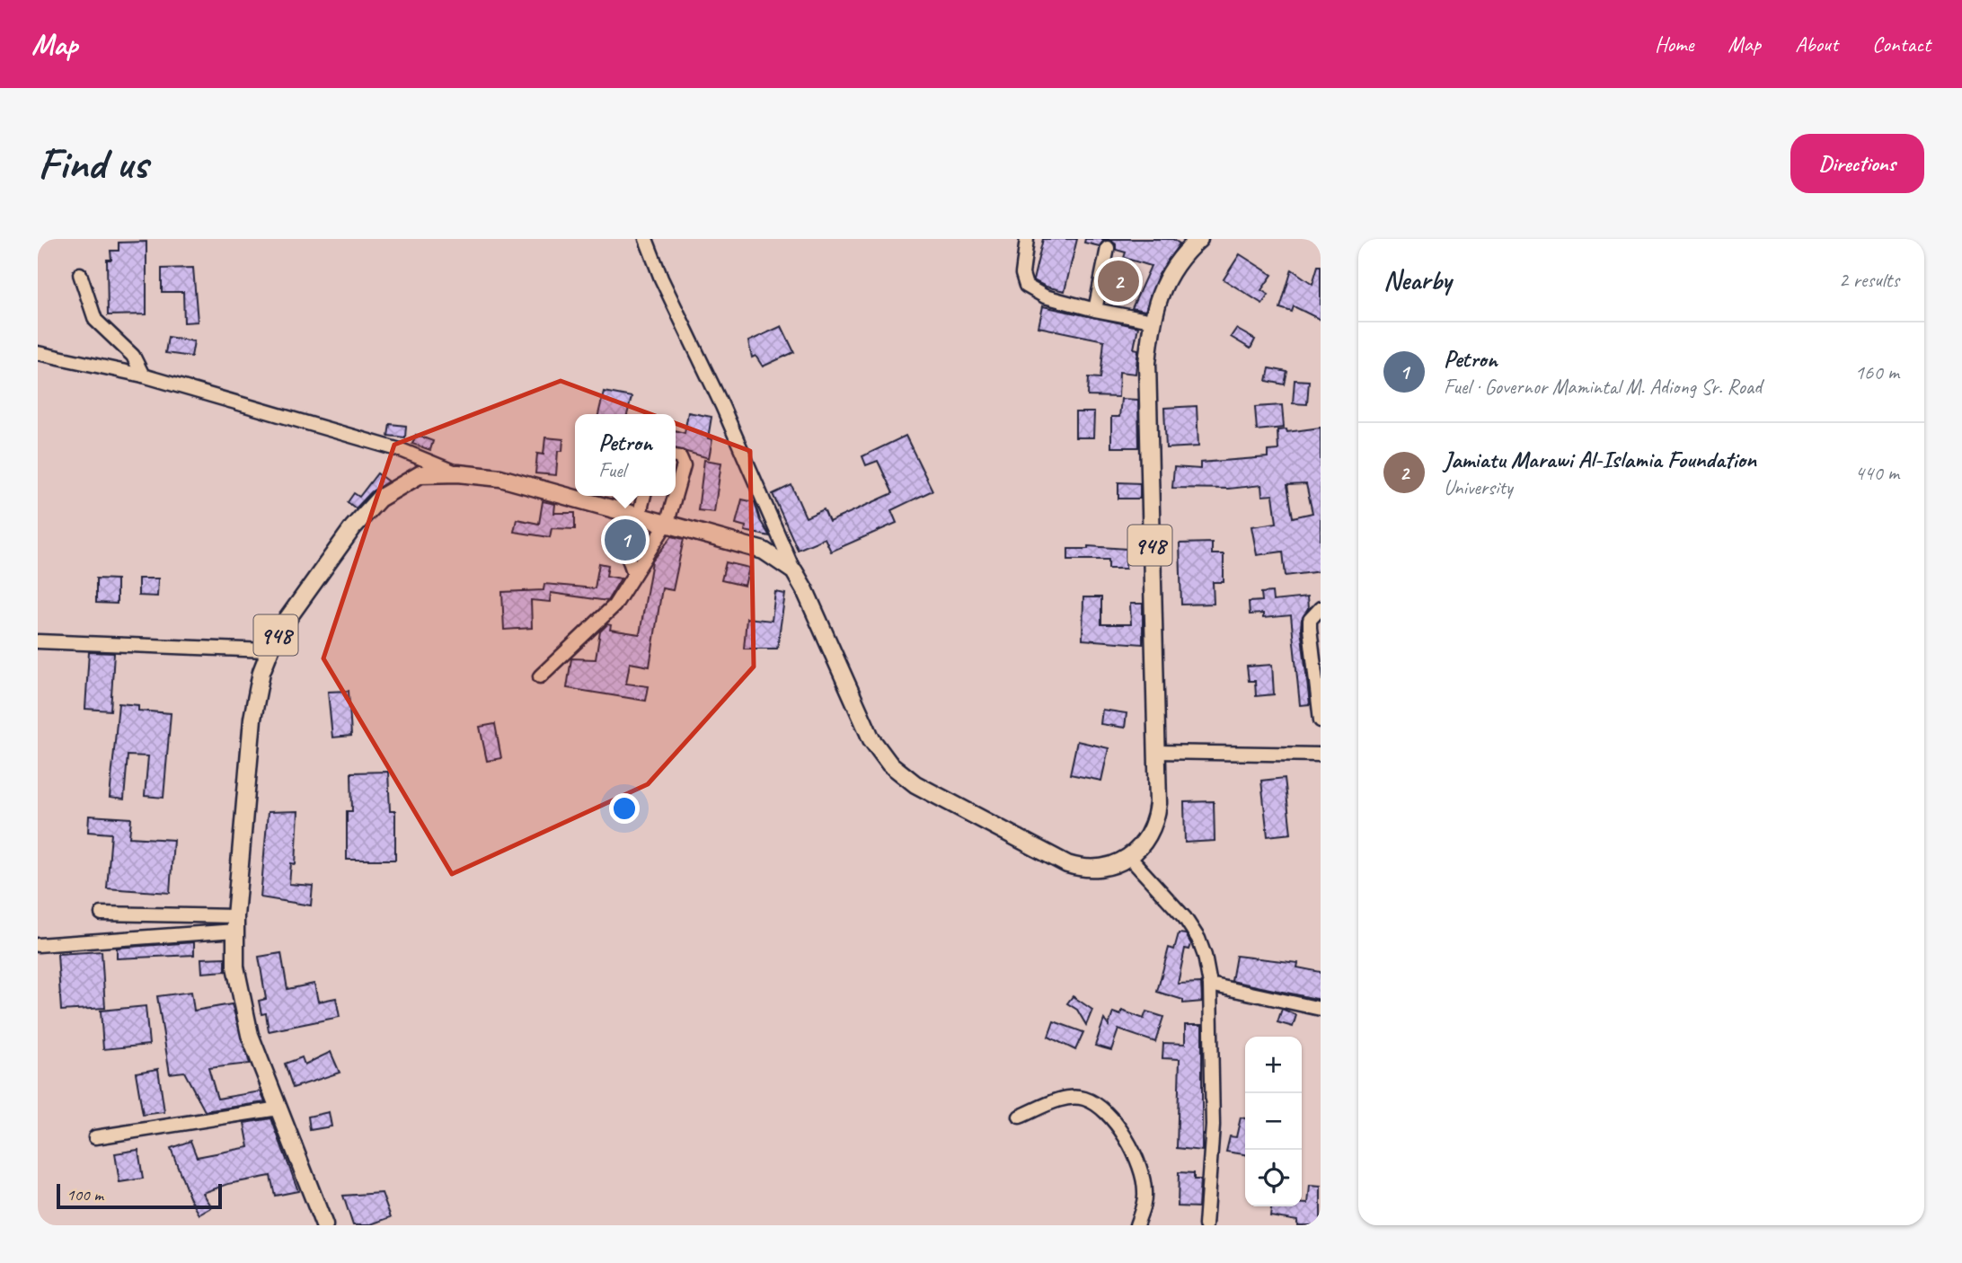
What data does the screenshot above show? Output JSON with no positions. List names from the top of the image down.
{
  "streets": {
    "main road": ["948"]
  },
  "scale_bar": "100 m",
  "page": {
    "header": "Map",
    "nav": [
      "Home",
      "Map",
      "About",
      "Contact"
    ],
    "buttons": "Directions",
    "title": "Find us",
    "heading": ["Nearby", "2 results"],
    "pins": ["2", "1"],
    "list": [
      {
        "mark": "1",
        "name": "Petron",
        "note": "Fuel · Governor Mamintal M. Adiong Sr. Road",
        "value": "160 m"
      },
      {
        "mark": "2",
        "name": "Jamiatu Marawi Al-Islamia Foundation",
        "note": "University",
        "value": "440 m"
      }
    ],
    "popup": ["Petron", "Fuel"],
    "map_buttons": ["+", "−"],
    "scale": "100 m"
  }
}
